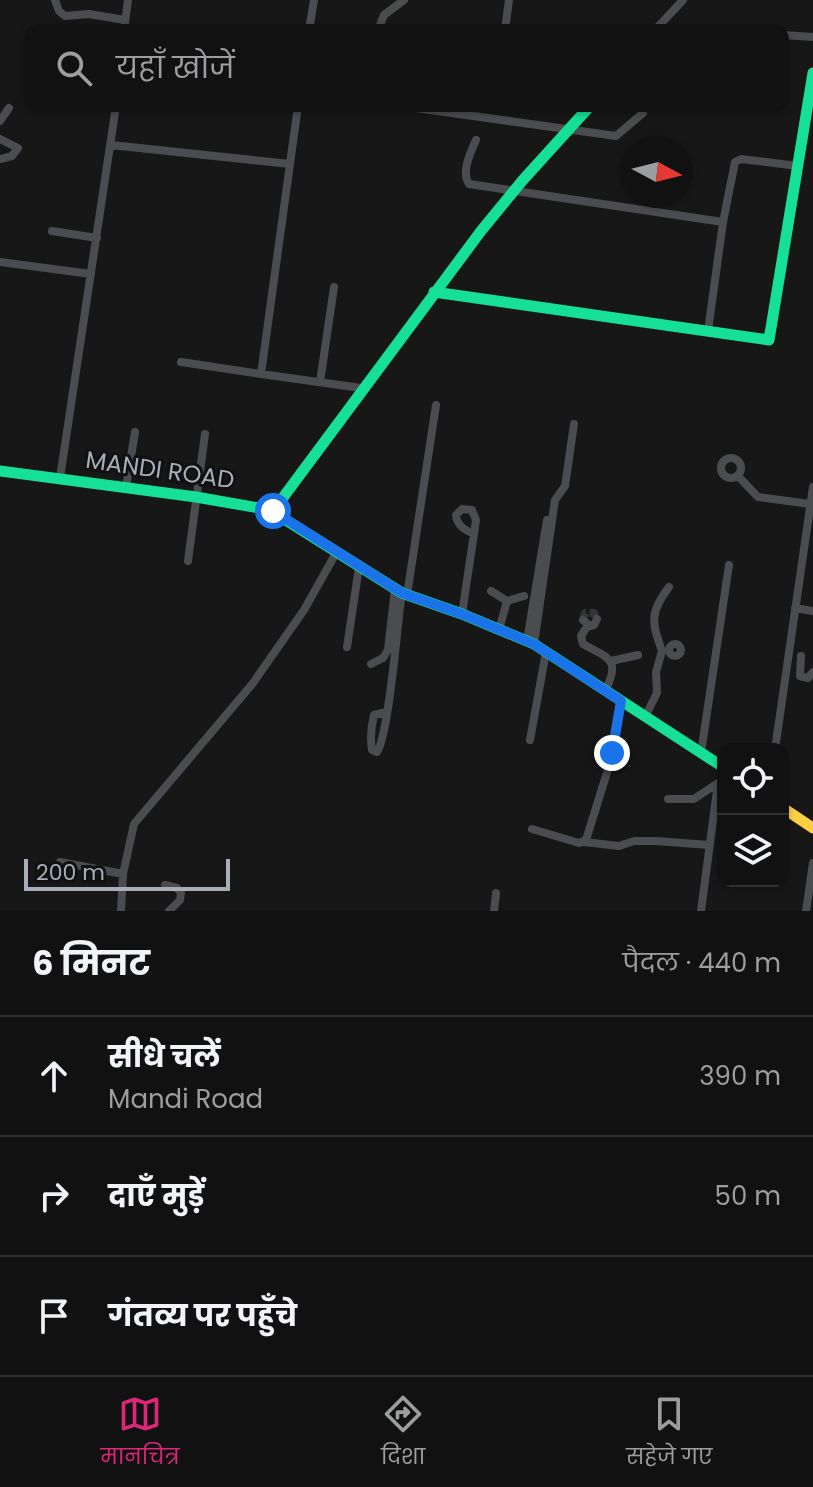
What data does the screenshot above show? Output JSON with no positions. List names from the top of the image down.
{
  "streets": {
    "street": ["MANDI ROAD"]
  },
  "scale_bar": "200 m",
  "north": "right",
  "page": {
    "search": "यहाँ खोजें",
    "scale": "200 m",
    "heading": ["6 मिनट", "पैदल · 440 m"],
    "list": [
      ["सीधे चलें", "Mandi Road", "390 m"],
      ["दाएँ मुड़ें", "50 m"],
      "गंतव्य पर पहुँचे"
    ],
    "nav": ["मानचित्र", "दिशा", "सहेजे गए"]
  }
}
